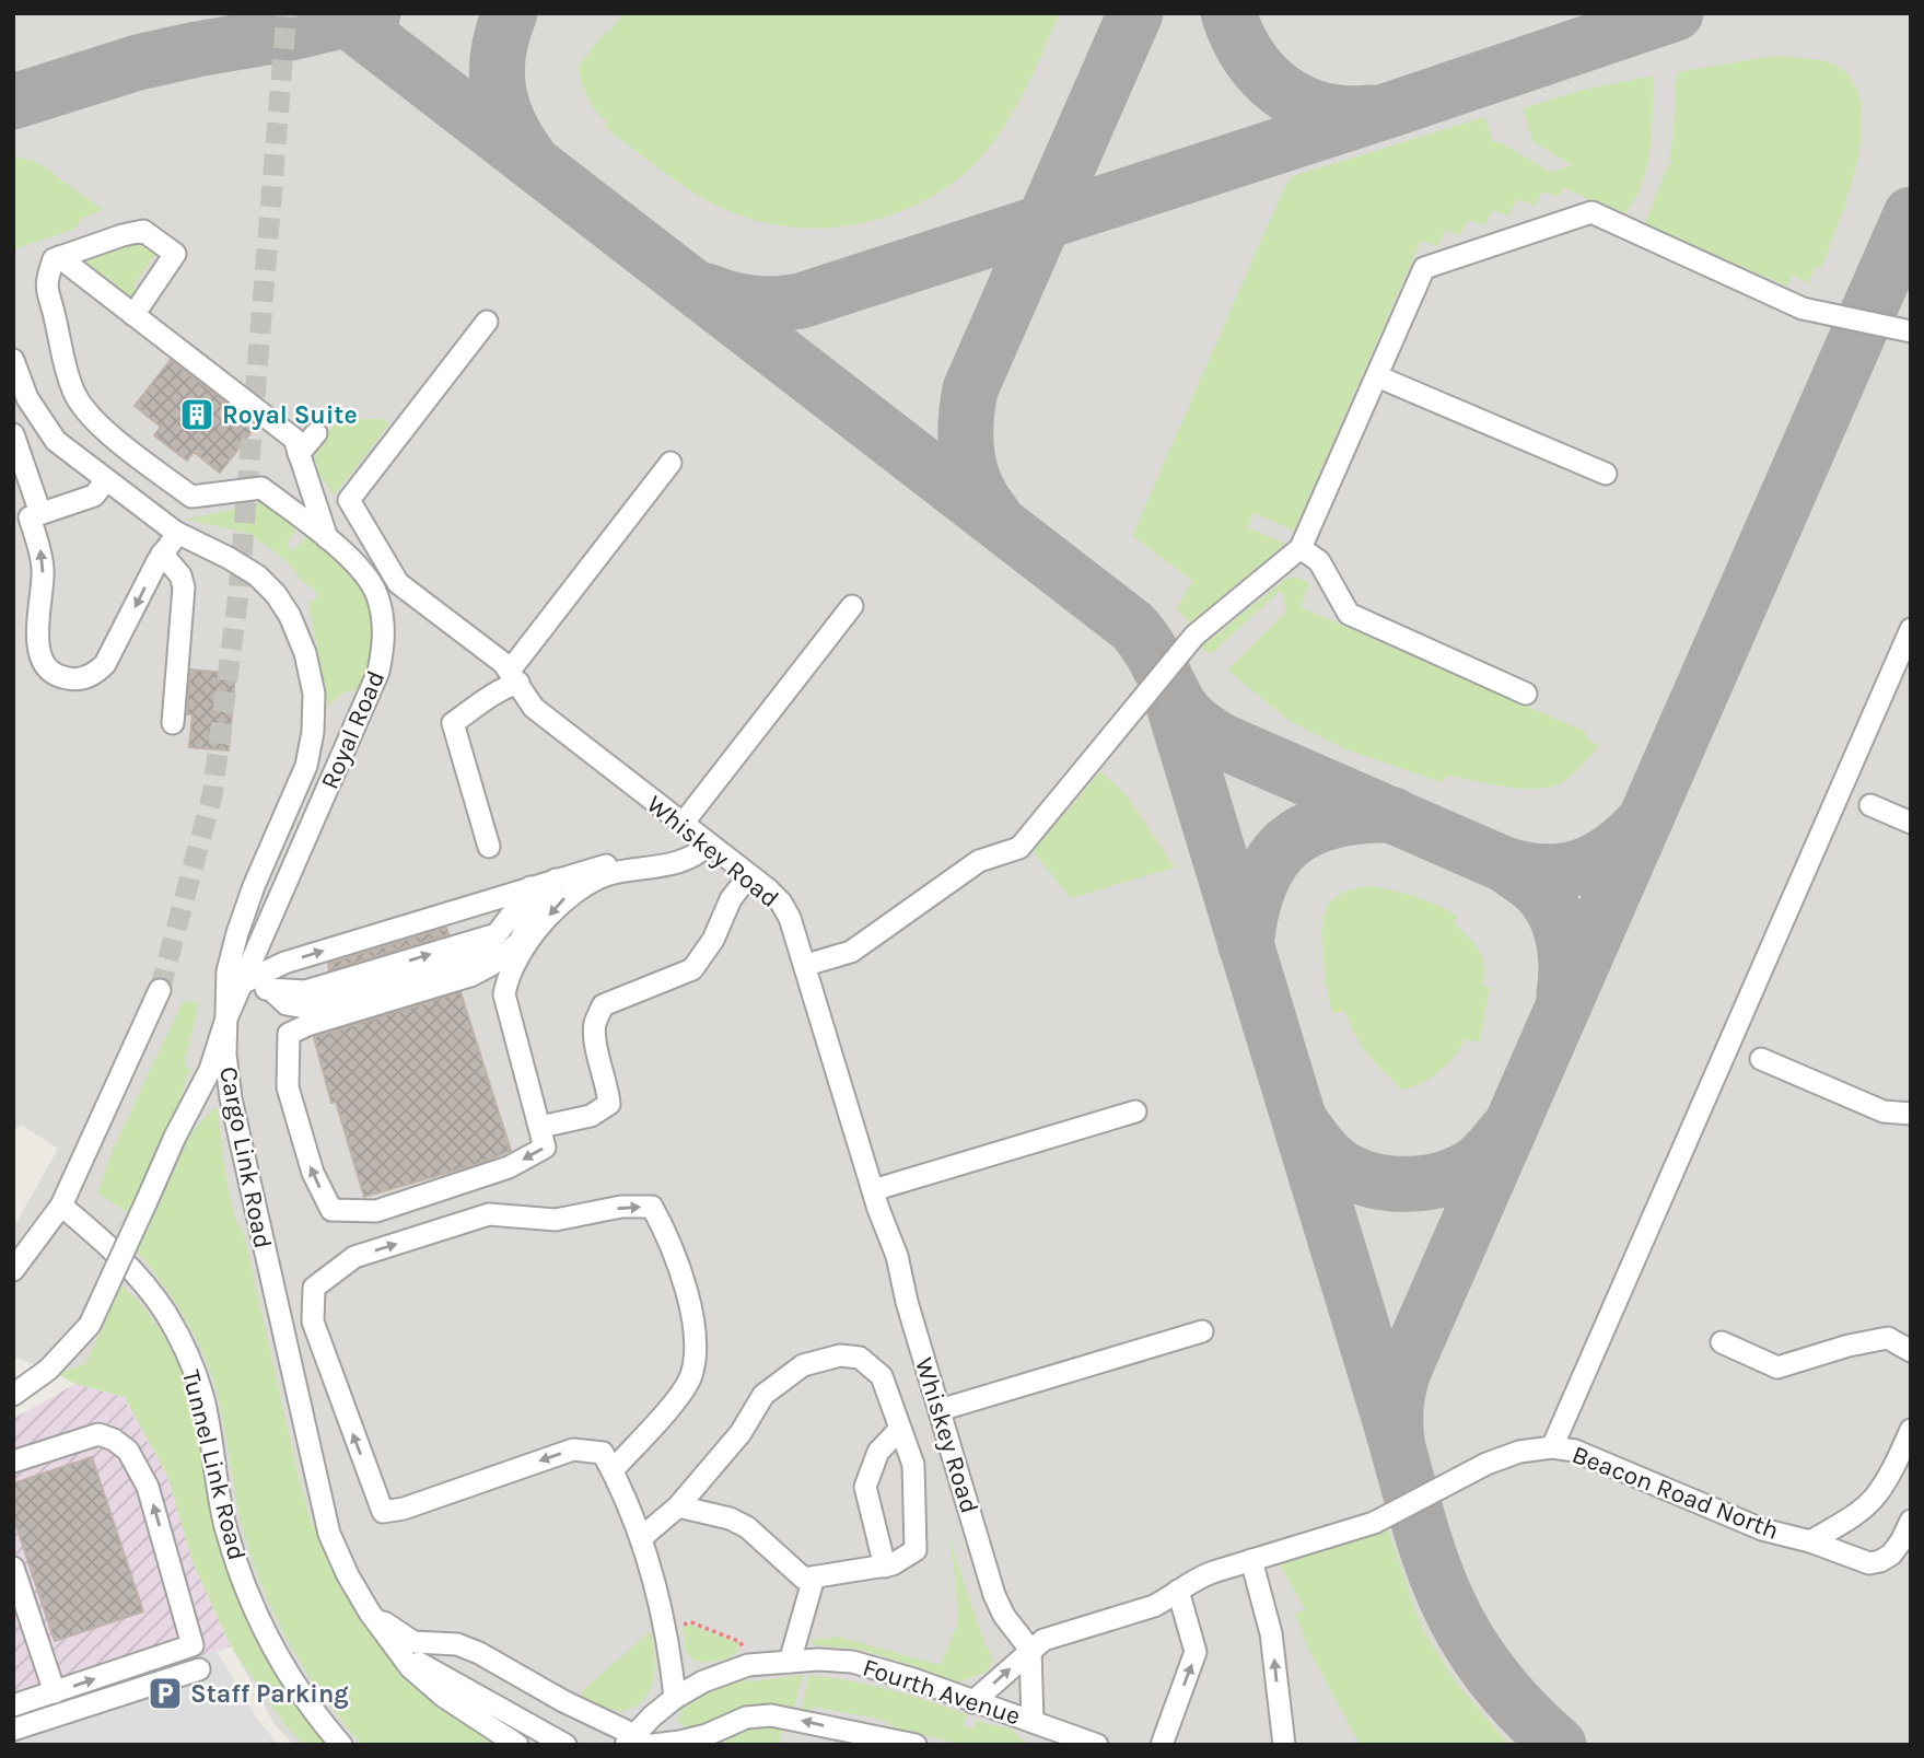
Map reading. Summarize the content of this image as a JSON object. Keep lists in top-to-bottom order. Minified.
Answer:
{"streets":{"lane":["Royal Road","Whiskey Road","Cargo Link Road","Tunnel Link Road","Beacon Road North","Fourth Avenue"]},"crossings":[["Royal Road","Cargo Link Road"],["Whiskey Road","Beacon Road North"],["Beacon Road North","Fourth Avenue"]],"places":{"building":["Royal Suite"],"parking":["Staff Parking"]}}
